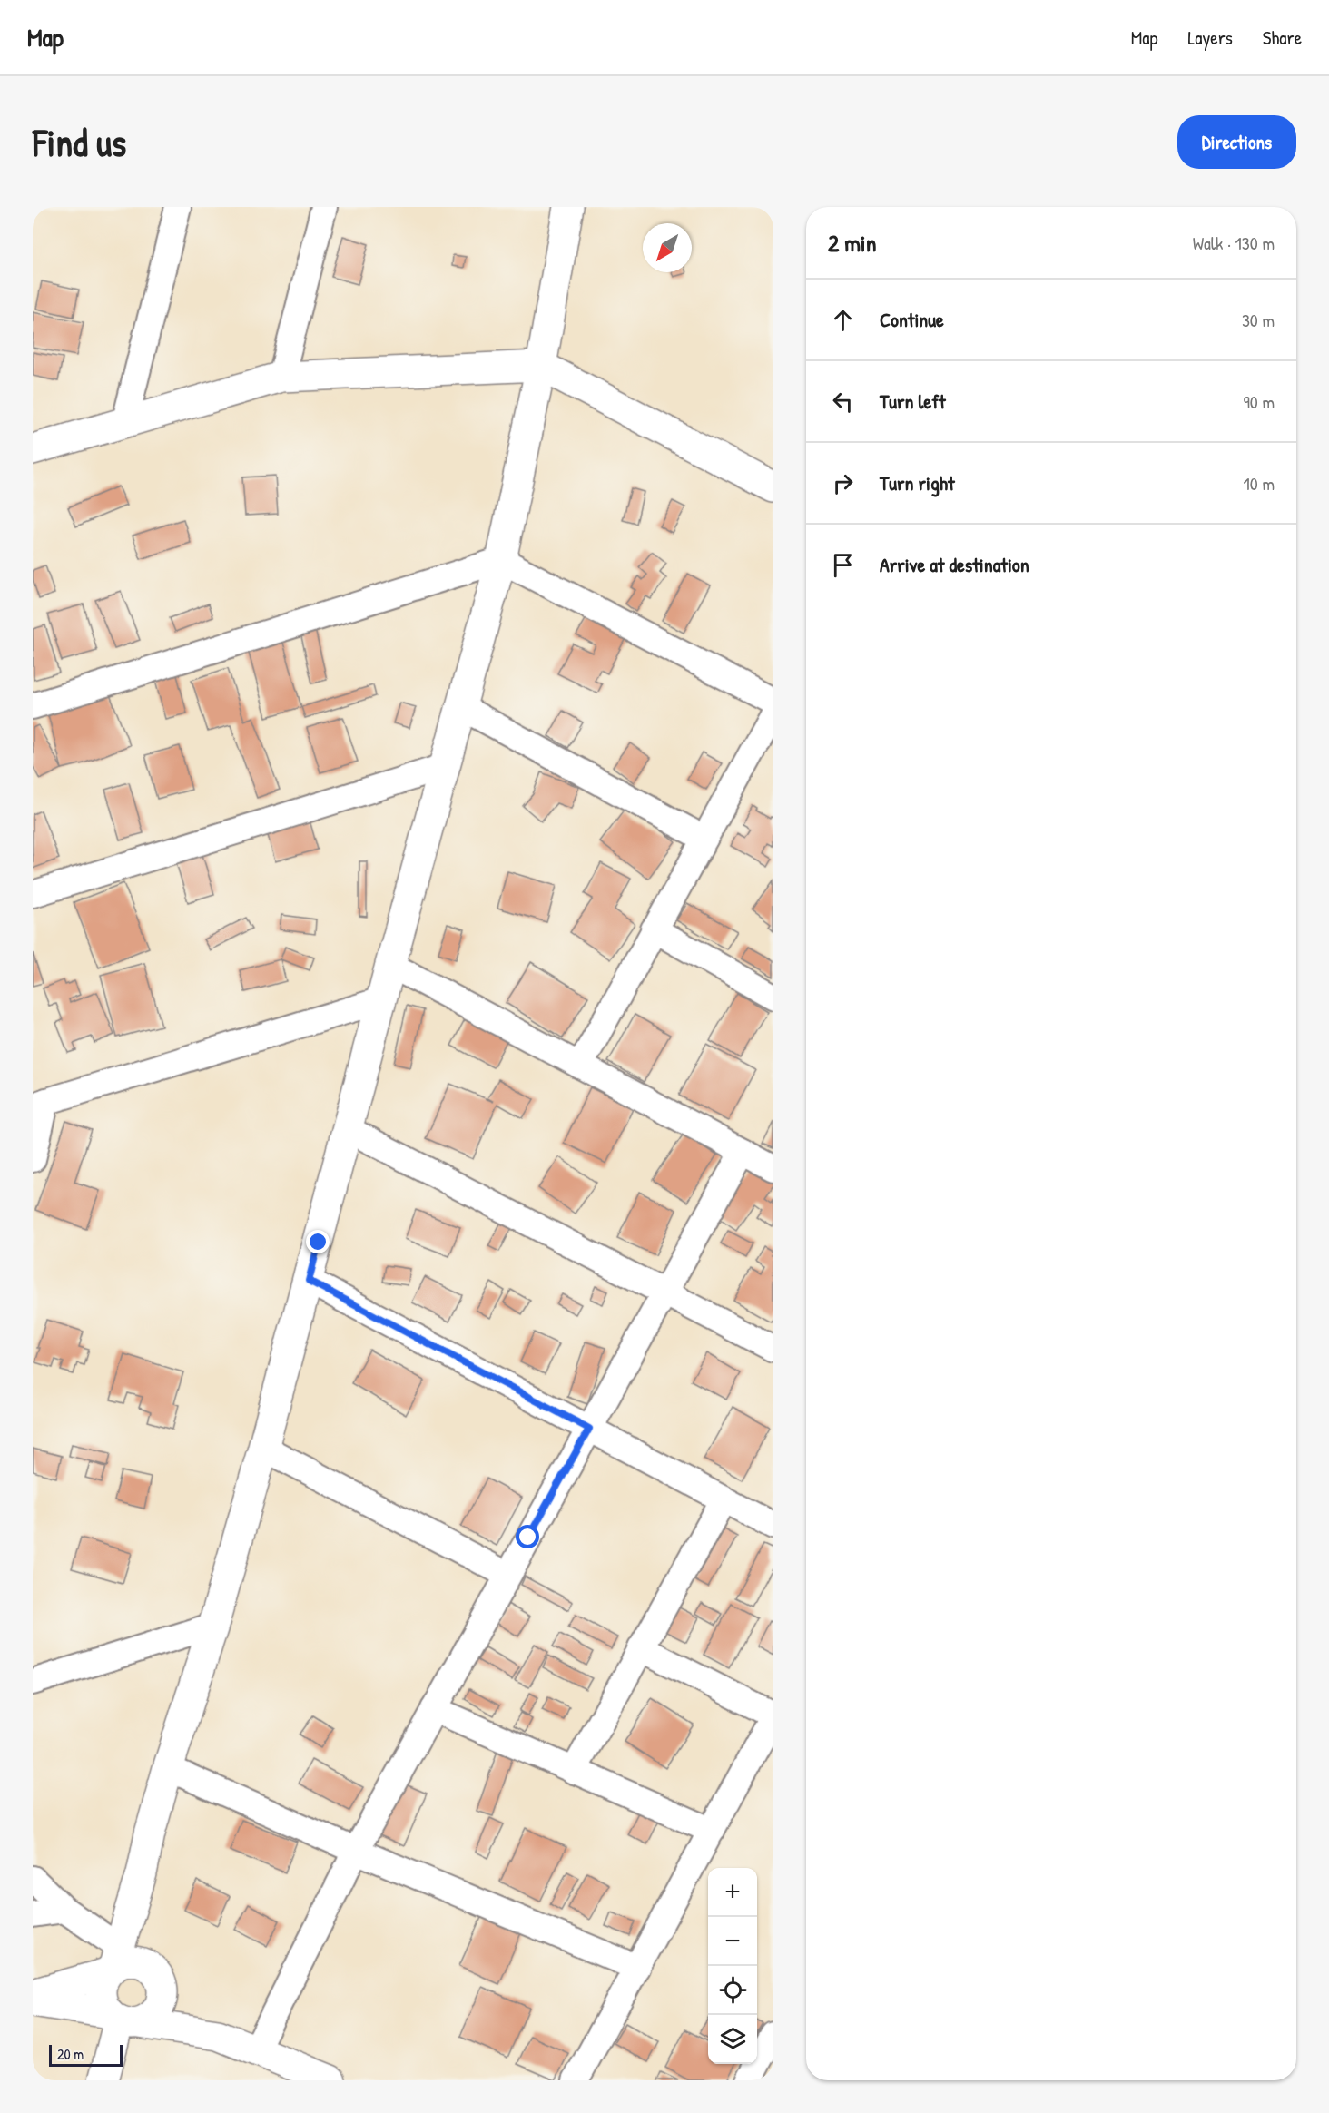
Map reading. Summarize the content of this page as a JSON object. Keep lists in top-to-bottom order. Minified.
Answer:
{"scale_bar":"20 m","north":"bottom left","page":{"header":"Map","nav":["Map","Layers","Share"],"buttons":"Directions","title":"Find us","heading":["2 min","Walk · 130 m"],"list":[["Continue","30 m"],["Turn left","90 m"],["Turn right","10 m"],"Arrive at destination"],"map_buttons":["+","−"],"scale":"20 m"}}
